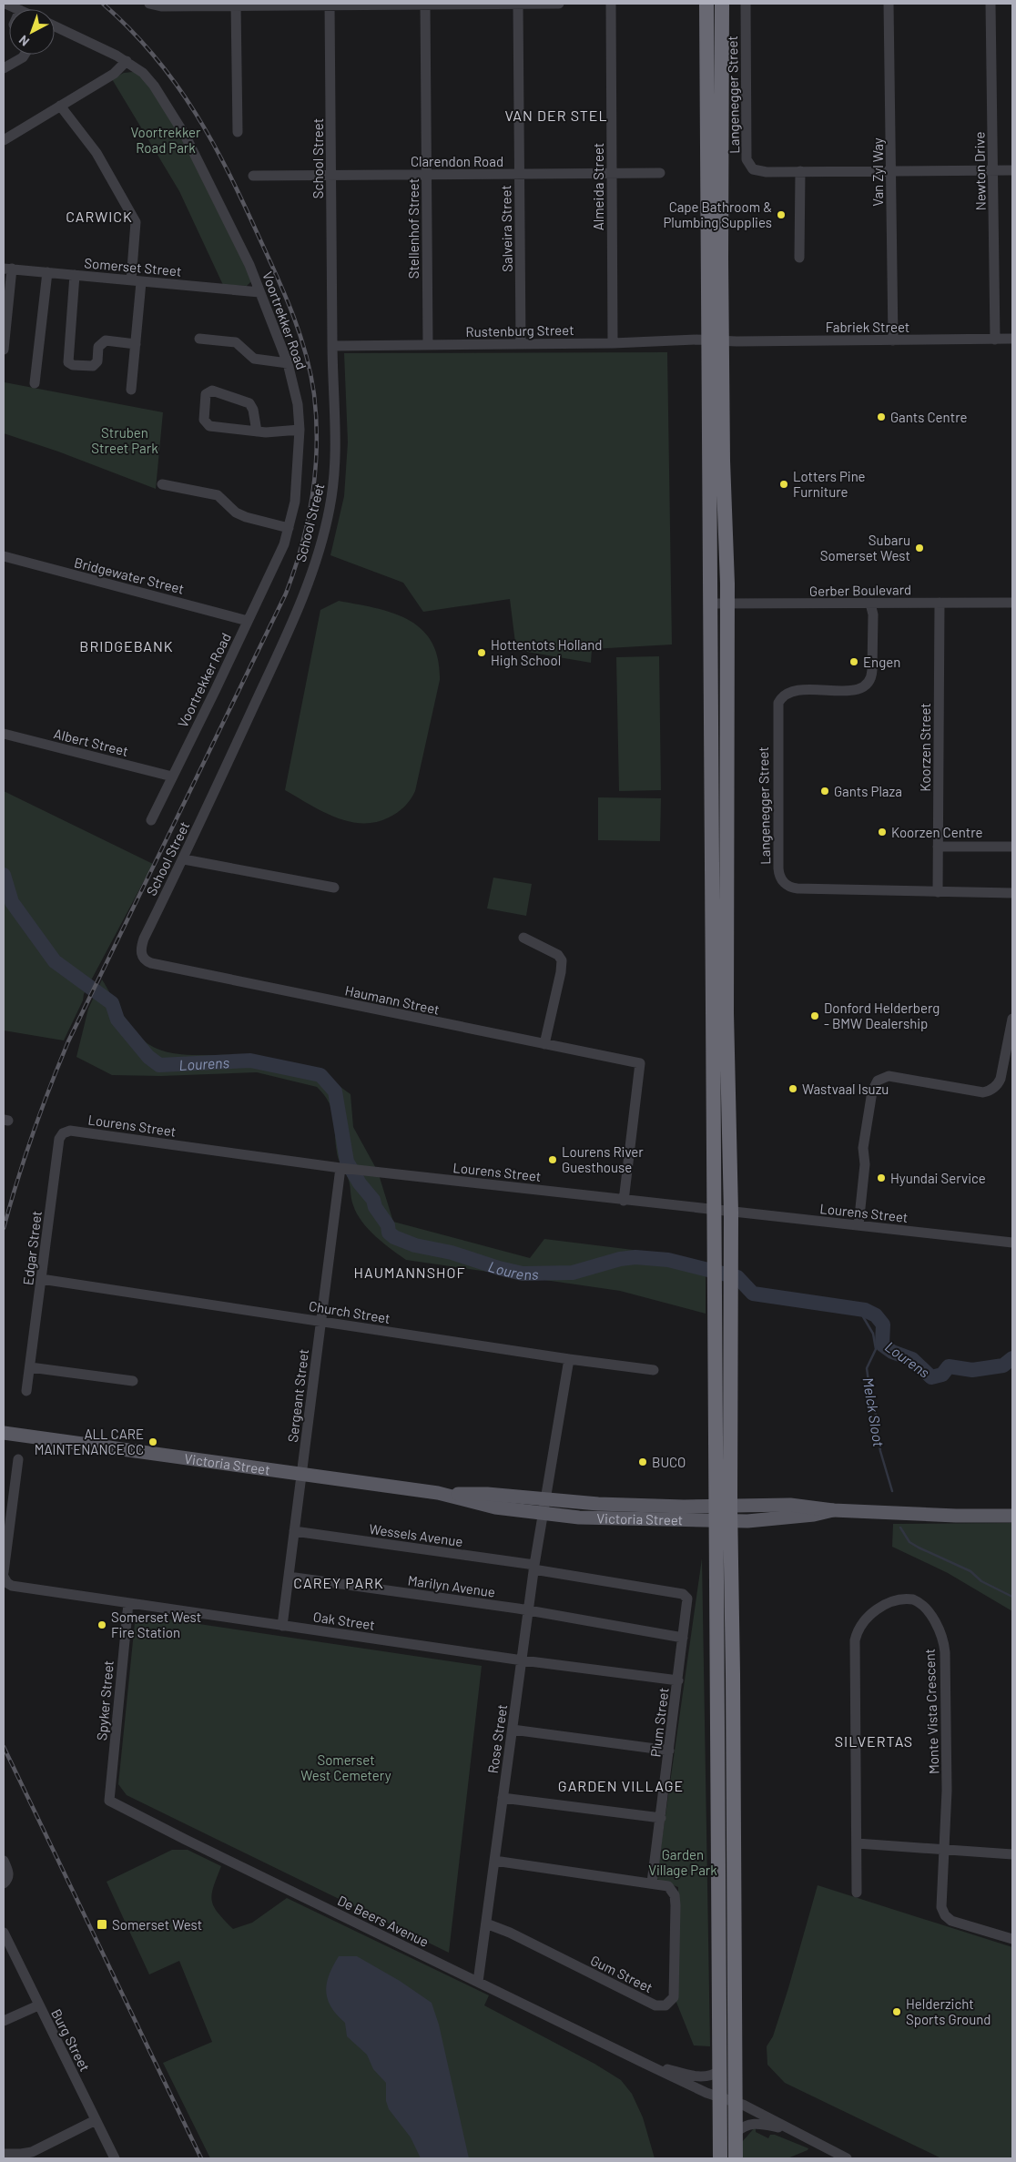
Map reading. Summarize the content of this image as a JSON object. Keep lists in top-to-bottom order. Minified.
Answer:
{"streets":{"main road":["Victoria Street"],"street":["Langenegger Street","School Street","Clarendon Road","Newton Drive","Van Zyl Way","Almeida Street","Stellenhof Street","Salveira Street","Somerset Street","Voortrekker Road","Fabriek Street","Rustenburg Street","Bridgewater Street","Gerber Boulevard","Albert Street","Koorzen Street","Haumann Street","Lourens Street","Edgar Street","Church Street","Sergeant Street","Wessels Avenue","Marilyn Avenue","Oak Street","Spyker Street","Monte Vista Crescent","Plum Street","Rose Street","De Beers Avenue","Gum Street","Burg Street"]},"crossings":[["Langenegger Street","Gerber Boulevard"],["Langenegger Street","Koorzen Street"],["School Street","Clarendon Road"],["School Street","Rustenburg Street"],["School Street","Haumann Street"],["Clarendon Road","Almeida Street"],["Clarendon Road","Stellenhof Street"],["Clarendon Road","Salveira Street"],["Newton Drive","Fabriek Street"],["Van Zyl Way","Fabriek Street"],["Almeida Street","Rustenburg Street"],["Stellenhof Street","Rustenburg Street"],["Salveira Street","Rustenburg Street"],["Somerset Street","Voortrekker Road"],["Voortrekker Road","Bridgewater Street"],["Voortrekker Road","Albert Street"],["Fabriek Street","Rustenburg Street"],["Gerber Boulevard","Koorzen Street"],["Haumann Street","Lourens Street"],["Lourens Street","Edgar Street"],["Lourens Street","Sergeant Street"],["Edgar Street","Church Street"],["Church Street","Sergeant Street"],["Church Street","Rose Street"],["Sergeant Street","Victoria Street"],["Sergeant Street","Wessels Avenue"],["Sergeant Street","Marilyn Avenue"],["Sergeant Street","Oak Street"],["Victoria Street","Rose Street"],["Wessels Avenue","Plum Street"],["Wessels Avenue","Rose Street"],["Marilyn Avenue","Plum Street"],["Marilyn Avenue","Rose Street"],["Oak Street","Spyker Street"],["Oak Street","Plum Street"],["Oak Street","Rose Street"],["Spyker Street","De Beers Avenue"],["Plum Street","Gum Street"],["Rose Street","De Beers Avenue"],["Rose Street","Gum Street"]],"districts":["VAN DER STEL","CARWICK","BRIDGEBANK","HAUMANNSHOF","CAREY PARK","SILVERTAS","GARDEN VILLAGE"],"water":["Lourens","Melck Sloot"],"parks":["Voortrekker Road Park","Struben Street Park","Somerset West Cemetery","Garden Village Park"],"places":{"other":["Cape Bathroom & Plumbing Supplies","Gants Centre","Lotters Pine Furniture","Subaru Somerset West","Hottentots Holland High School","Engen","Gants Plaza","Koorzen Centre","Donford Helderberg - BMW Dealership","Wastvaal Isuzu","Lourens River Guesthouse","Hyundai Service","ALL CARE MAINTENANCE CC","BUCO","Somerset West Fire Station","Helderzicht Sports Ground"],"transit":["Somerset West"]},"north":"bottom left"}
